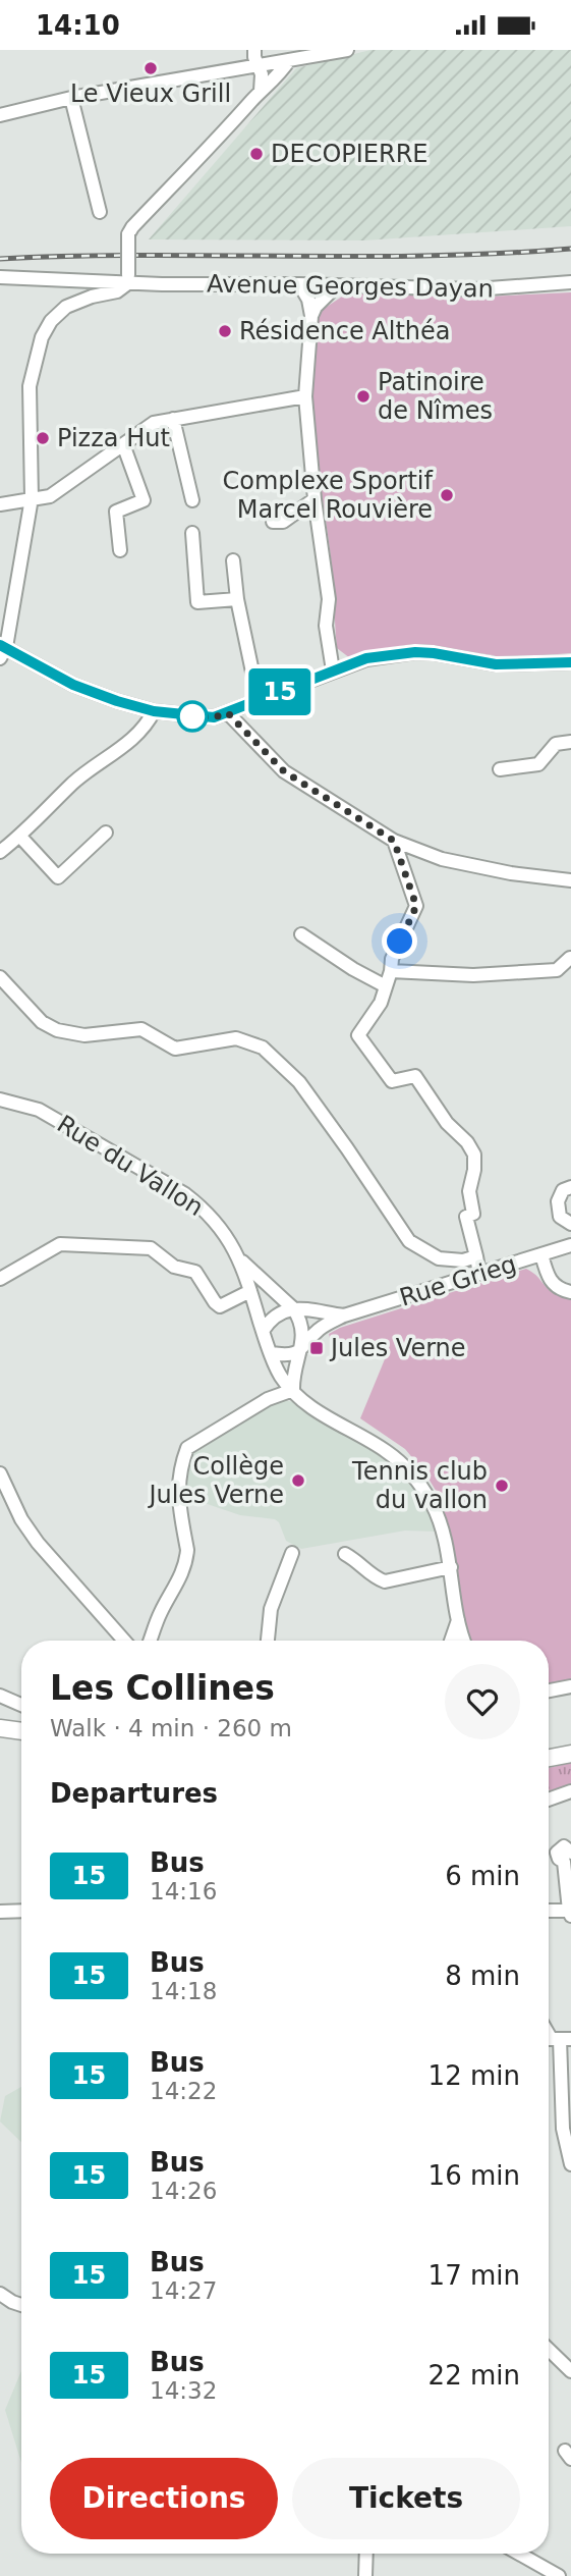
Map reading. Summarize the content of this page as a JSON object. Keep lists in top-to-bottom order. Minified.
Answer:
{"streets":{"street":["Avenue Georges Dayan","Rue du Vallon","Rue Grieg"]},"crossings":[["Rue du Vallon","Rue Grieg"]],"places":{"other":["Le Vieux Grill","DECOPIERRE","Résidence Althéa","Patinoire de Nîmes","Pizza Hut","Complexe Sportif Marcel Rouvière","Collège Jules Verne","Tennis club du vallon"],"transit":["Jules Verne"]},"lines":["bus line 15"],"page":{"status":"14:10","on_map":"15","heading":[["Les Collines","Walk · 4 min · 260 m"],"Departures"],"list":[{"mark":"15","name":"Bus","note":"14:16","value":"6 min"},{"mark":"15","name":"Bus","note":"14:18","value":"8 min"},{"mark":"15","name":"Bus","note":"14:22","value":"12 min"},{"mark":"15","name":"Bus","note":"14:26","value":"16 min"},{"mark":"15","name":"Bus","note":"14:27","value":"17 min"},{"mark":"15","name":"Bus","note":"14:32","value":"22 min"}],"buttons":["Directions","Tickets"]}}
